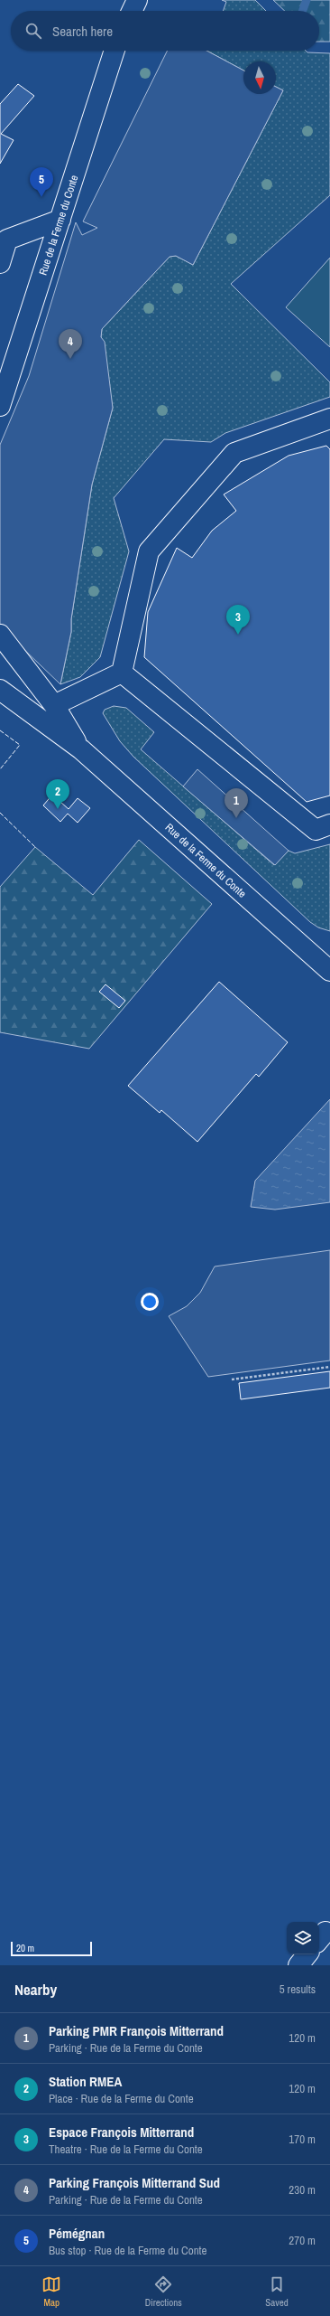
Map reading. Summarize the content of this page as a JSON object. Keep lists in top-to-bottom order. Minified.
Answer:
{"streets":{"street":["Rue de la Ferme du Conte"]},"scale_bar":"20 m","north":"bottom","page":{"search":"Search here","pins":["5","4","3","2","1"],"scale":"20 m","heading":["Nearby","5 results"],"list":[{"mark":"1","name":"Parking PMR François Mitterrand","note":"Parking · Rue de la Ferme du Conte","value":"120 m"},{"mark":"2","name":"Station RMEA","note":"Place · Rue de la Ferme du Conte","value":"120 m"},{"mark":"3","name":"Espace François Mitterrand","note":"Theatre · Rue de la Ferme du Conte","value":"170 m"},{"mark":"4","name":"Parking François Mitterrand Sud","note":"Parking · Rue de la Ferme du Conte","value":"230 m"},{"mark":"5","name":"Pémégnan","note":"Bus stop · Rue de la Ferme du Conte","value":"270 m"}],"nav":["Map","Directions","Saved"]}}
